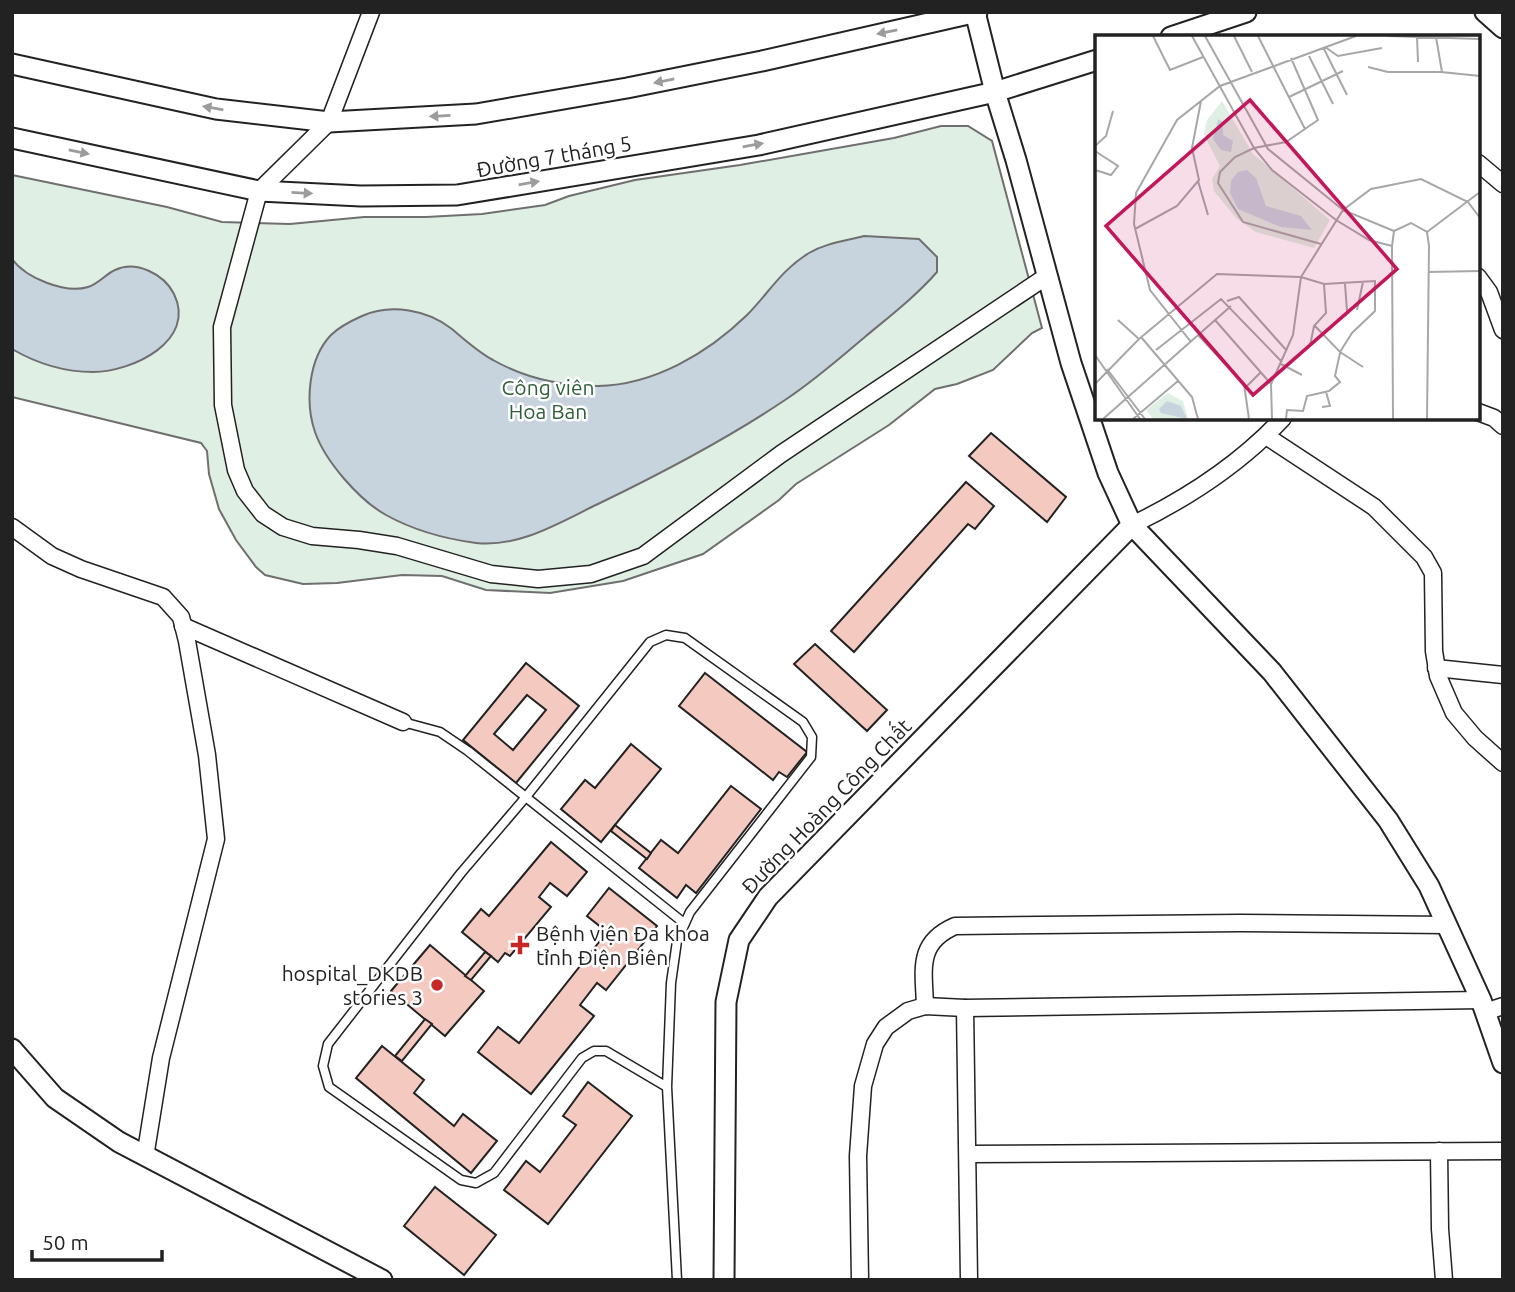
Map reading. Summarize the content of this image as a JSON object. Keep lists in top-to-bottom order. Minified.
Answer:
{"streets":{"street":["Đường 7 tháng 5","Đường Hoàng Công Chất"]},"parks":["Công viên Hoa Ban"],"places":{"health":["Bệnh viện Đa khoa tỉnh Điện Biên"],"other":["hospital_DKDB stories 3"]},"scale_bar":"50 m"}
